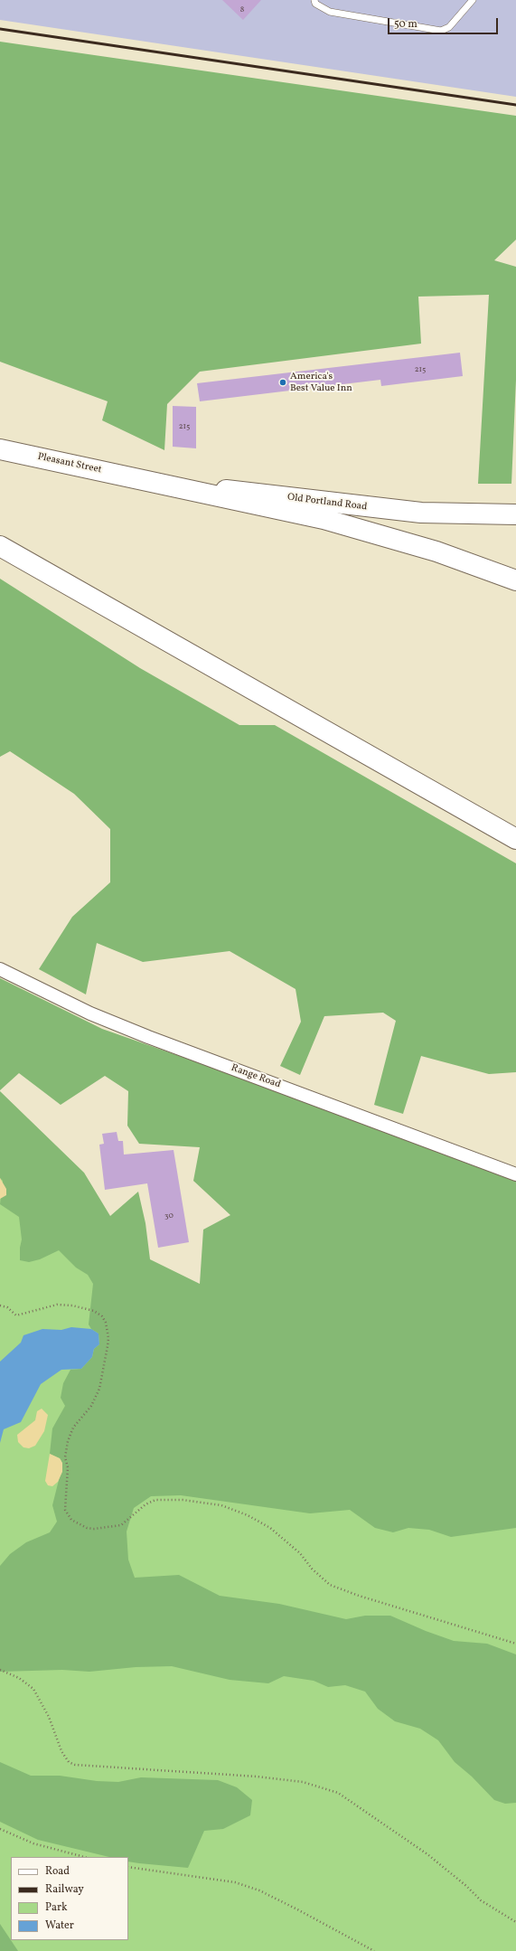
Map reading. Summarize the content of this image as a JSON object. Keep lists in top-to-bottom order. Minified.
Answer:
{"streets":{"main road":["Pleasant Street","Old Portland Road"],"street":["Range Road"]},"crossings":[["Pleasant Street","Old Portland Road"]],"places":["America's Best Value Inn"],"house_numbers":["8","215","215","30"],"legend":["Road","Railway","Park","Water"],"scale_bar":"50 m"}
